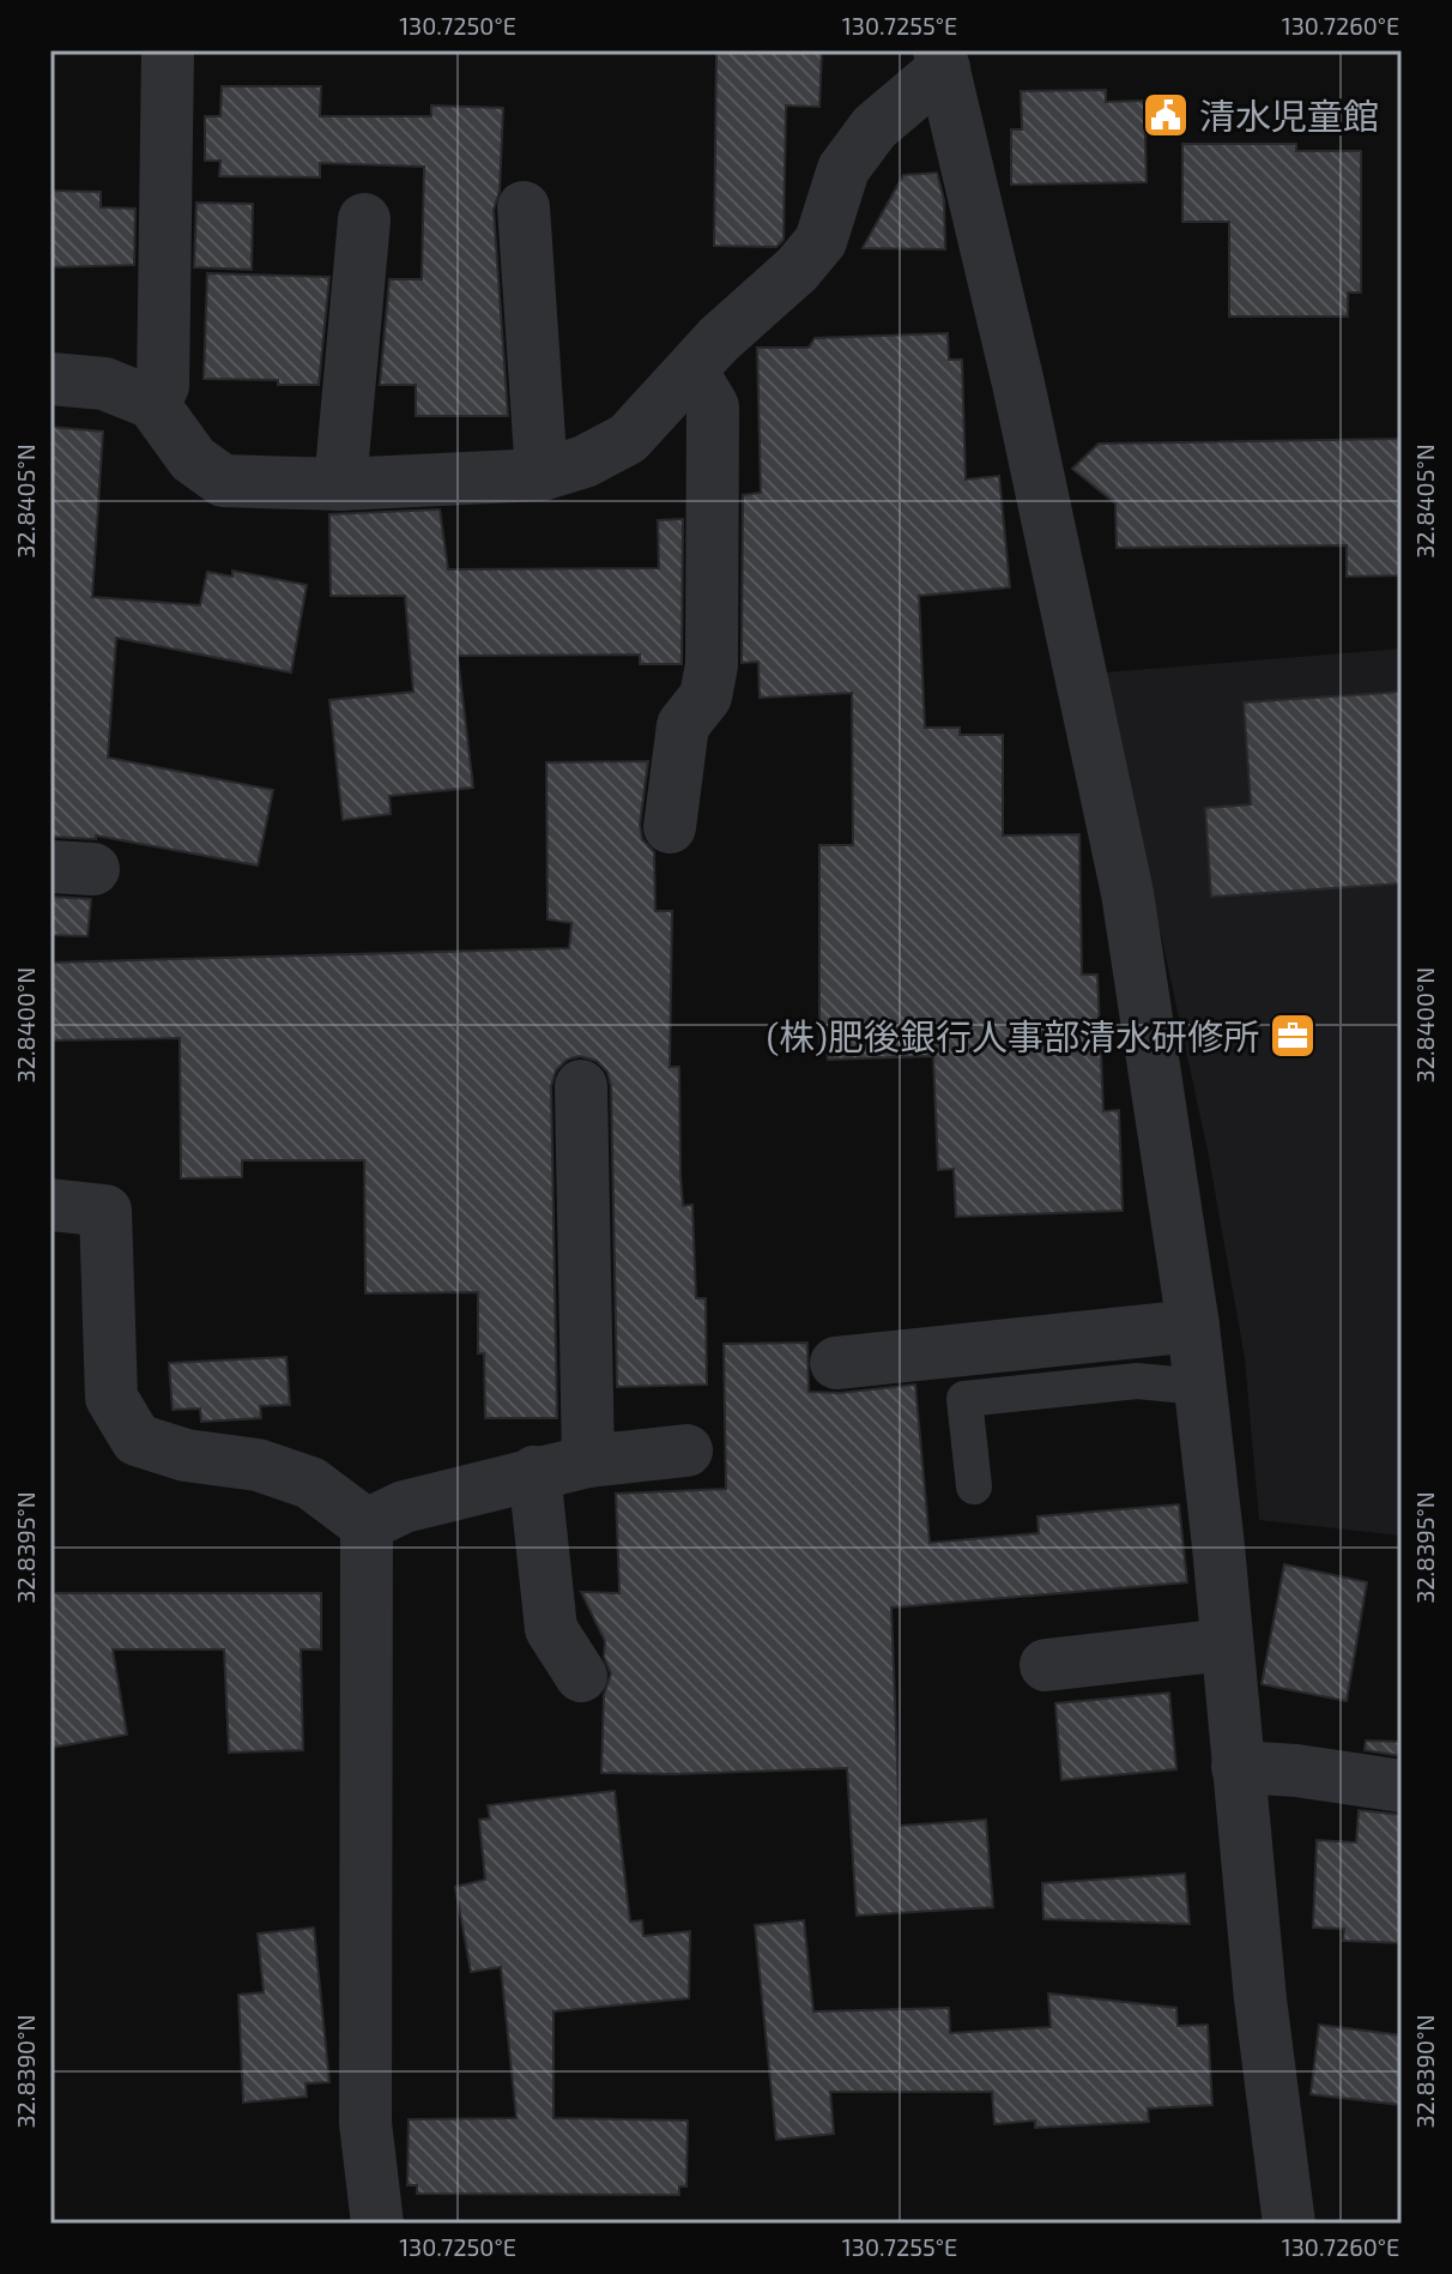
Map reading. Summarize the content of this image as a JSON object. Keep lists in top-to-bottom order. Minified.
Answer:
{"places":{"public building":["清水児童館"],"office":["(株)肥後銀行人事部清水研修所"]},"coordinates":["130.7250°E","130.7255°E","130.7260°E","32.8405°N","32.8400°N","32.8395°N","32.8390°N"]}
